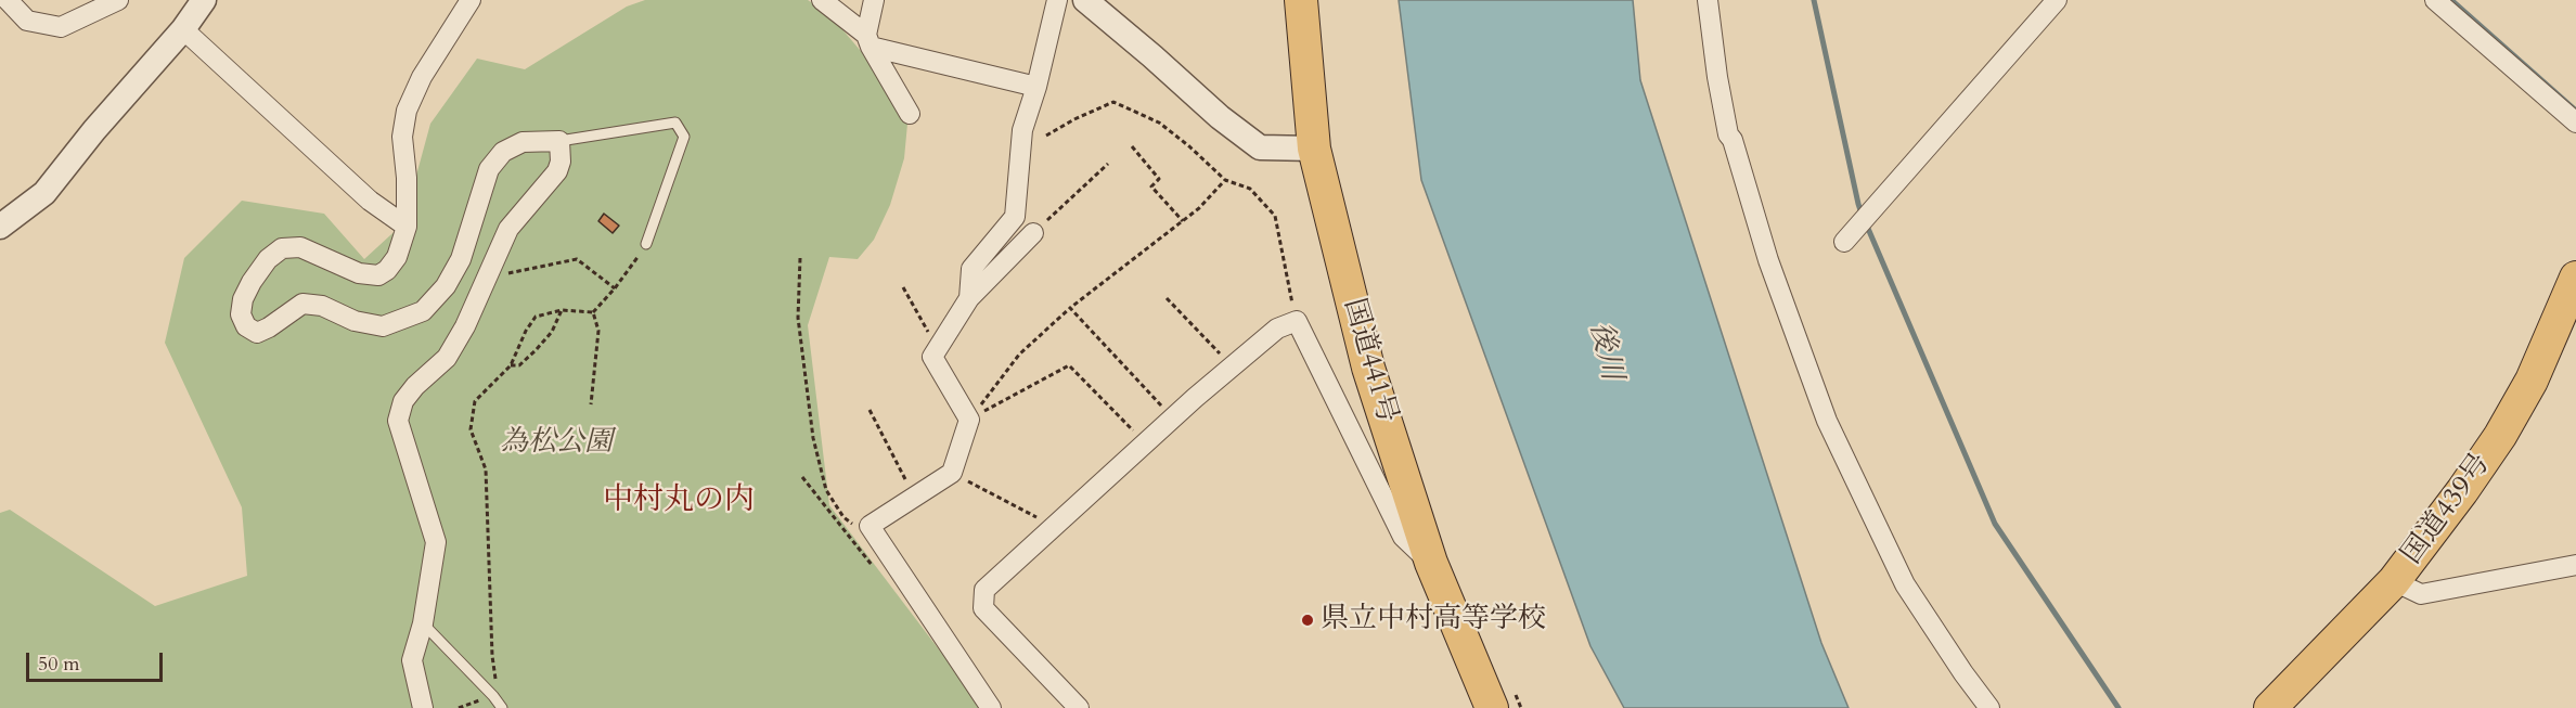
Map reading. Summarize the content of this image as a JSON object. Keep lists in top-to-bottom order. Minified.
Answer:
{"streets":{"highway":["国道441号","国道439号"]},"districts":["中村丸の内"],"water":["後川"],"parks":["為松公園"],"places":["県立中村高等学校"],"scale_bar":"50 m"}
